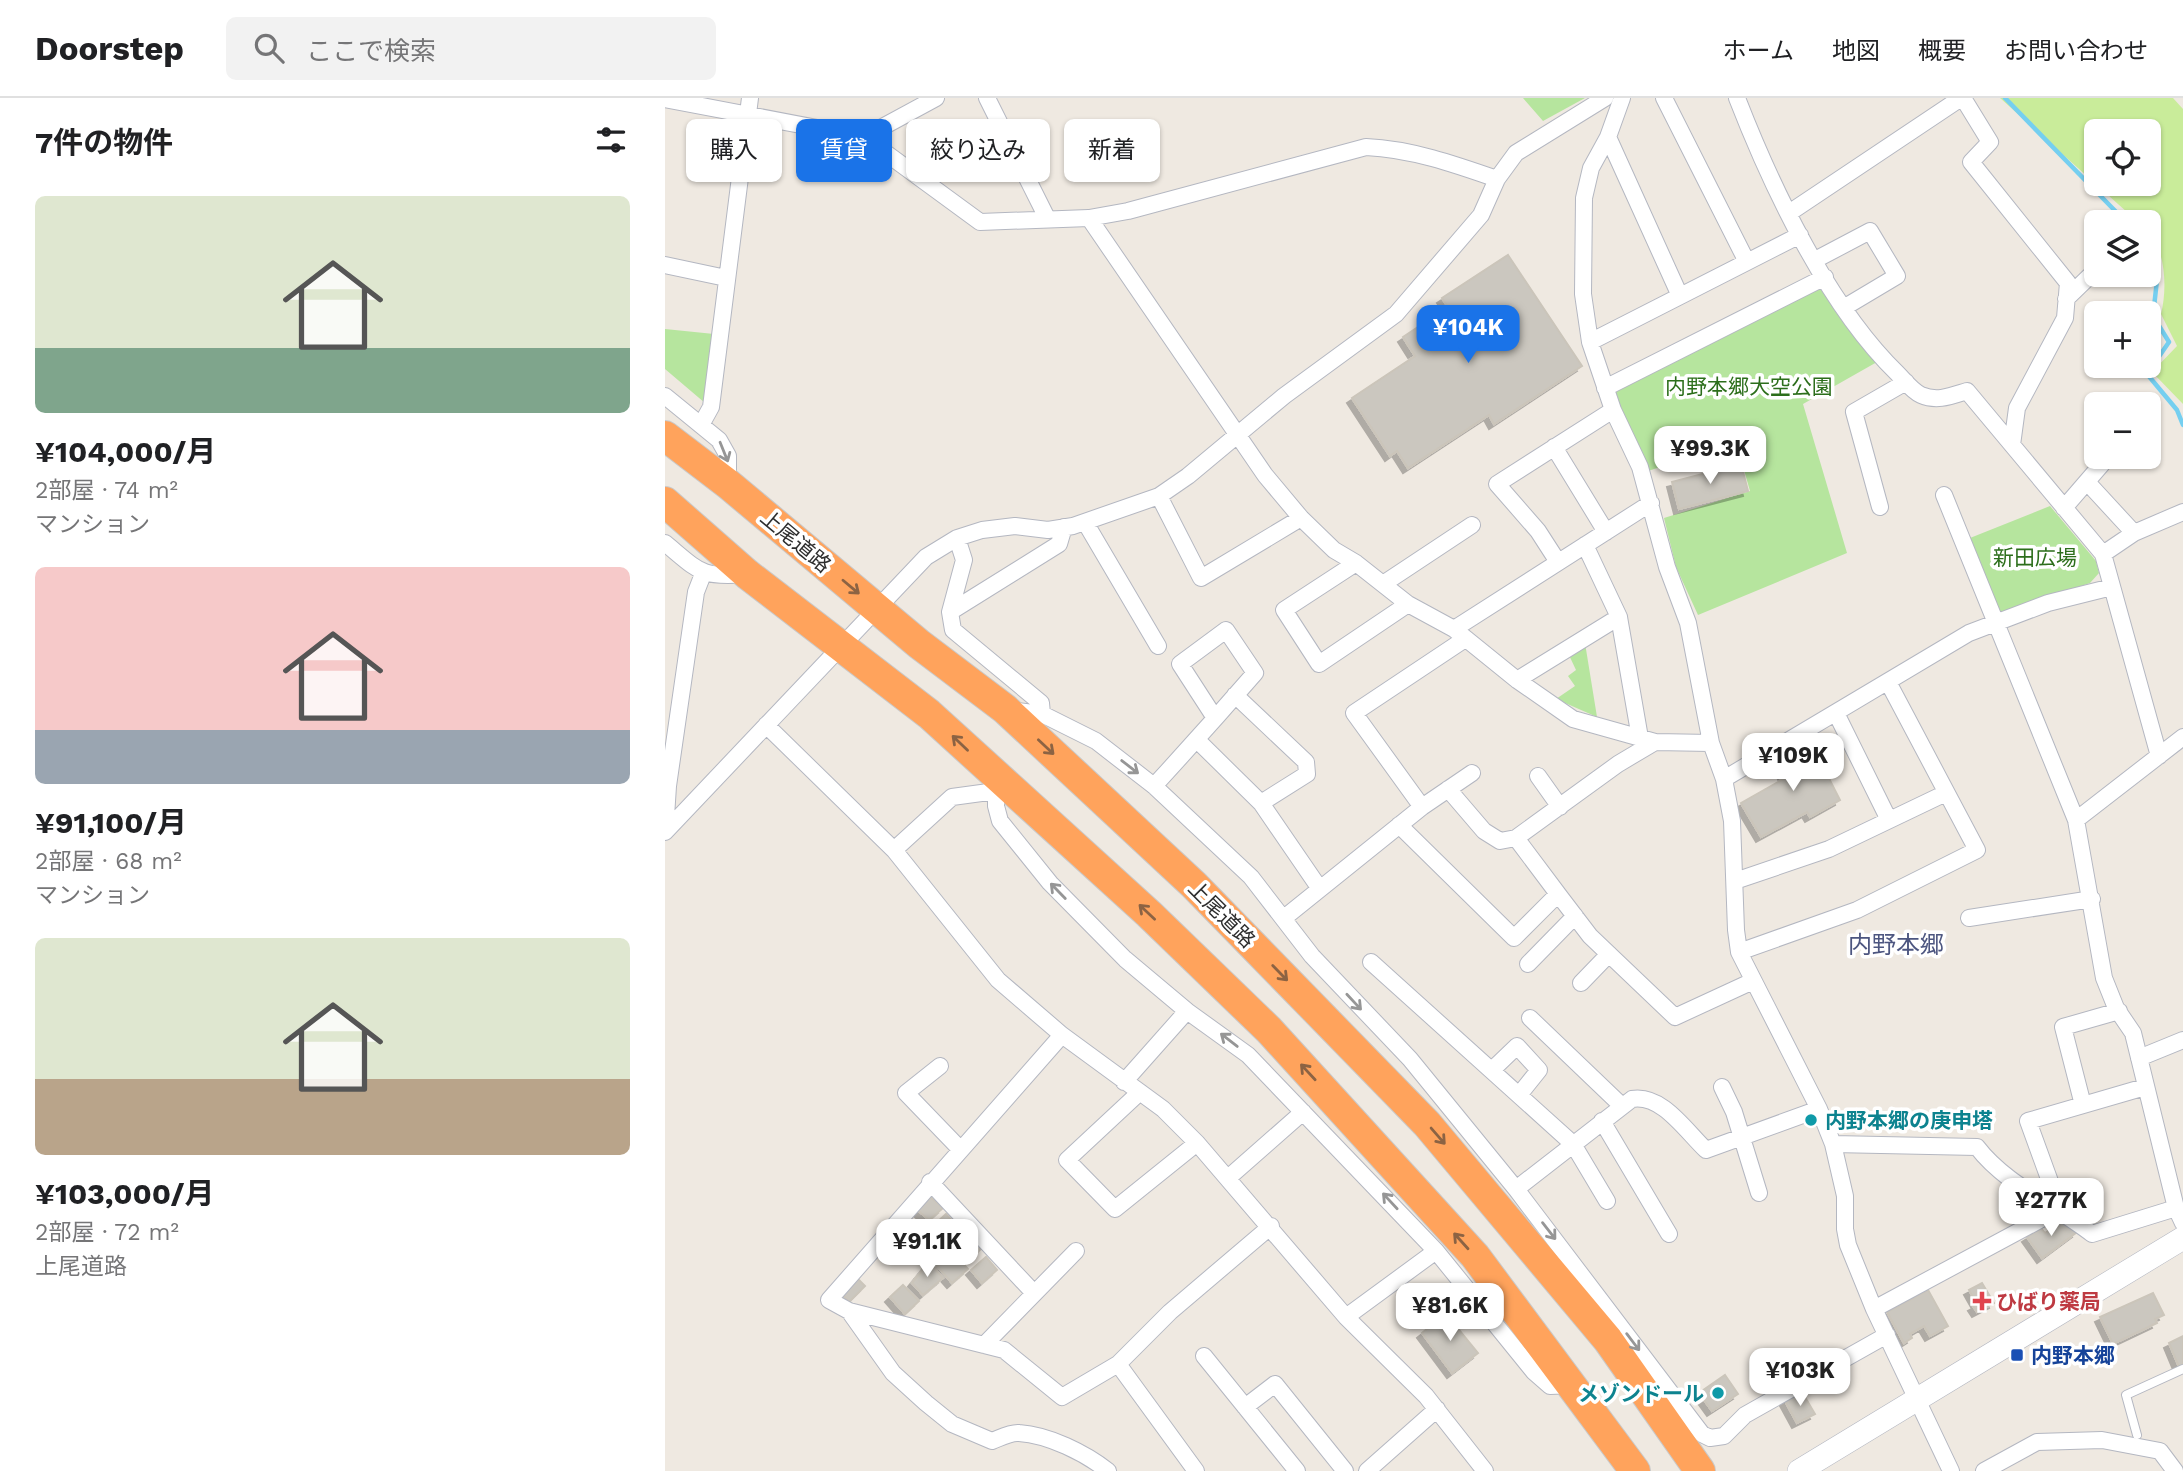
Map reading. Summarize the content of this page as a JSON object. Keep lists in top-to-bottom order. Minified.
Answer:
{"streets":{"highway":["上尾道路"]},"districts":["内野本郷"],"parks":["内野本郷大空公園","新田広場"],"places":{"other":["内野本郷の庚申塔","メゾンドール"],"health":["ひばり薬局"],"transit":["内野本郷"]},"page":{"header":"Doorstep","search":"ここで検索","nav":["ホーム","地図","概要","お問い合わせ"],"heading":"7件の物件","map_buttons":["+","−"],"chip":["購入","賃貸","絞り込み","新着"],"list":[{"name":"¥104,000/月","note":"2部屋 · 74 m² · マンション"},{"name":"¥91,100/月","note":"2部屋 · 68 m² · マンション"},{"name":"¥103,000/月","note":"2部屋 · 72 m² · 上尾道路"}],"price":["¥104K","¥99.3K","¥109K","¥277K","¥91.1K","¥81.6K","¥103K"]}}
